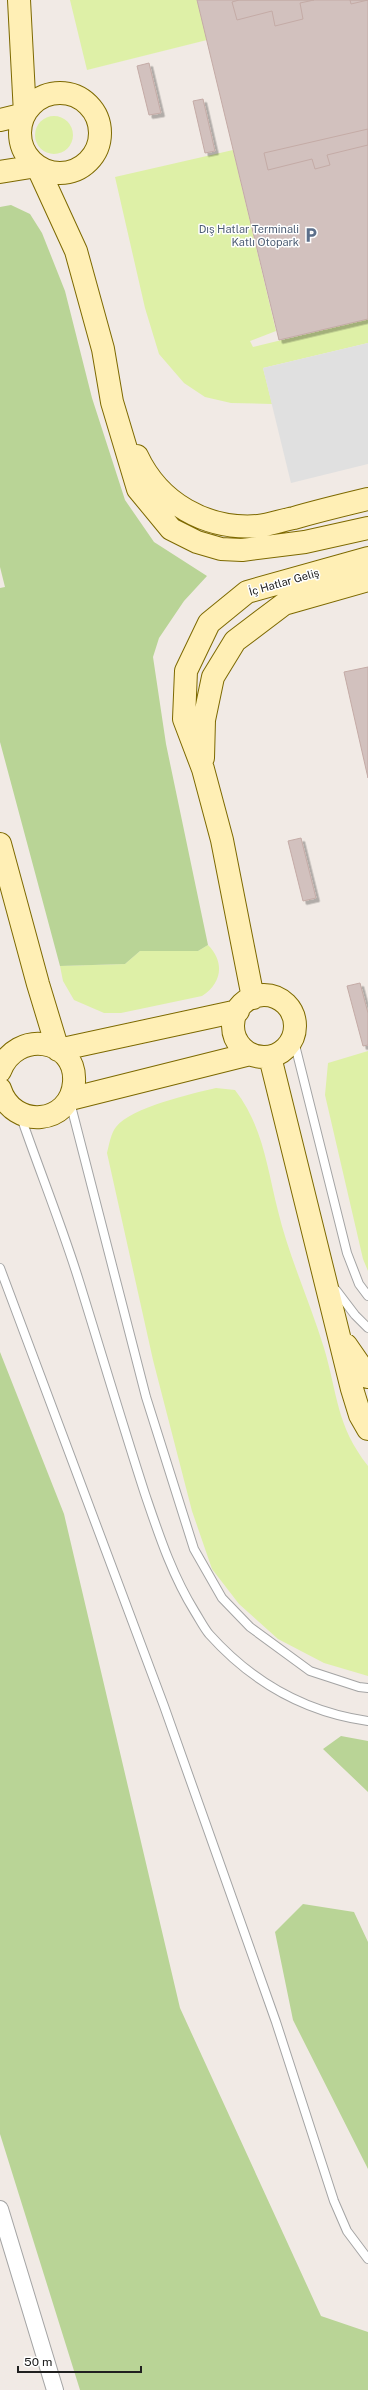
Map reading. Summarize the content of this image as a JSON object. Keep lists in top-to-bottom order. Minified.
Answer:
{"streets":{"street":["İç Hatlar Geliş"]},"places":{"parking":["Dış Hatlar Terminali Katlı Otopark"]},"scale_bar":"50 m"}
